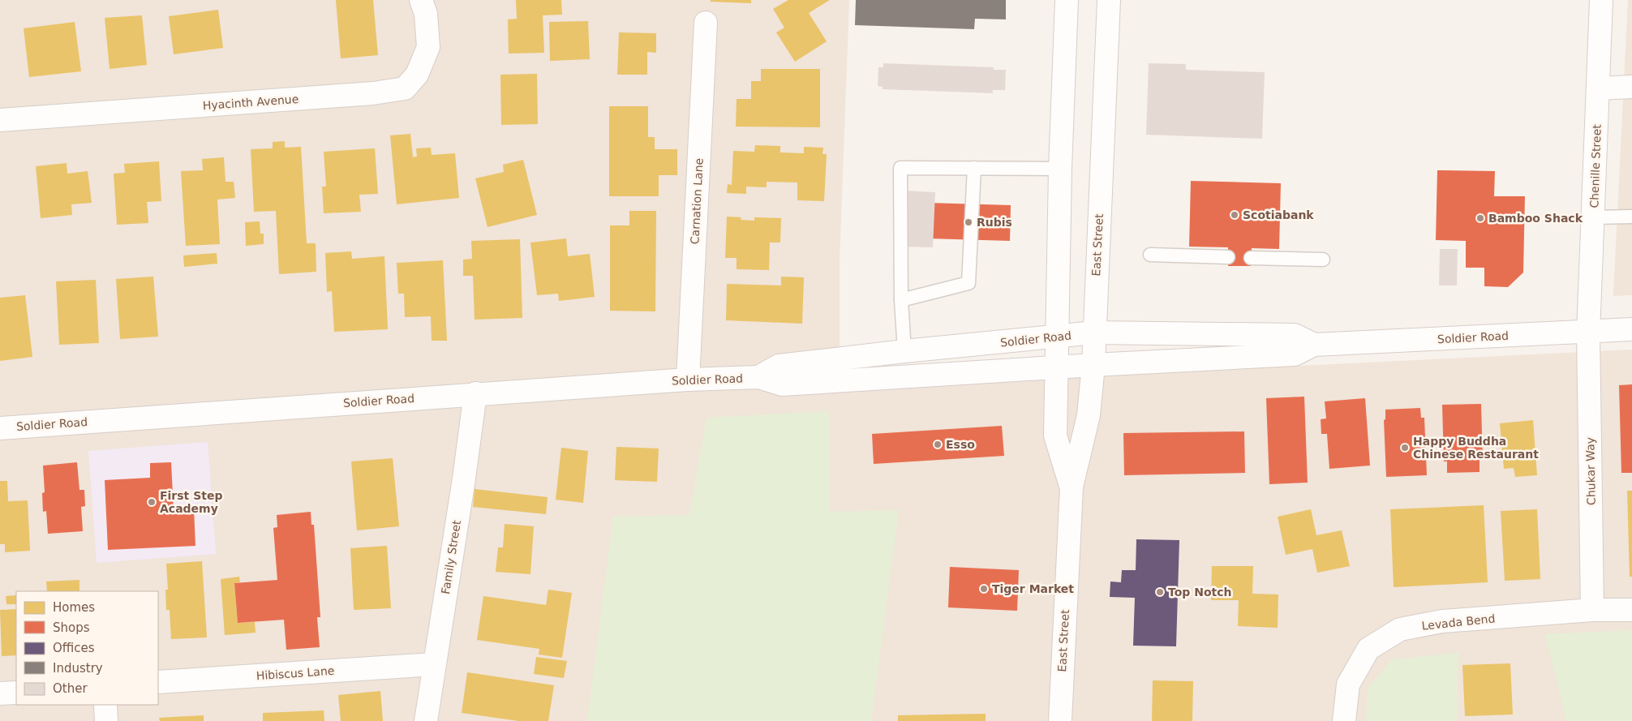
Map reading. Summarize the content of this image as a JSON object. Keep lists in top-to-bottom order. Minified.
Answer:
{"streets":{"main road":["Hyacinth Avenue","Chenille Street","Carnation Lane","East Street","Soldier Road","Chukar Way","Family Street","Levada Bend","Hibiscus Lane"]},"crossings":[["Chenille Street","Soldier Road"],["Chenille Street","Chukar Way"],["Carnation Lane","Soldier Road"],["East Street","Soldier Road"],["Soldier Road","Chukar Way"],["Soldier Road","Family Street"],["Chukar Way","Levada Bend"],["Family Street","Hibiscus Lane"]],"places":["Scotiabank","Bamboo Shack","Rubis","Esso","Happy Buddha Chinese Restaurant","First Step Academy","Tiger Market","Top Notch"],"legend":["Homes","Shops","Offices","Industry","Other"]}
